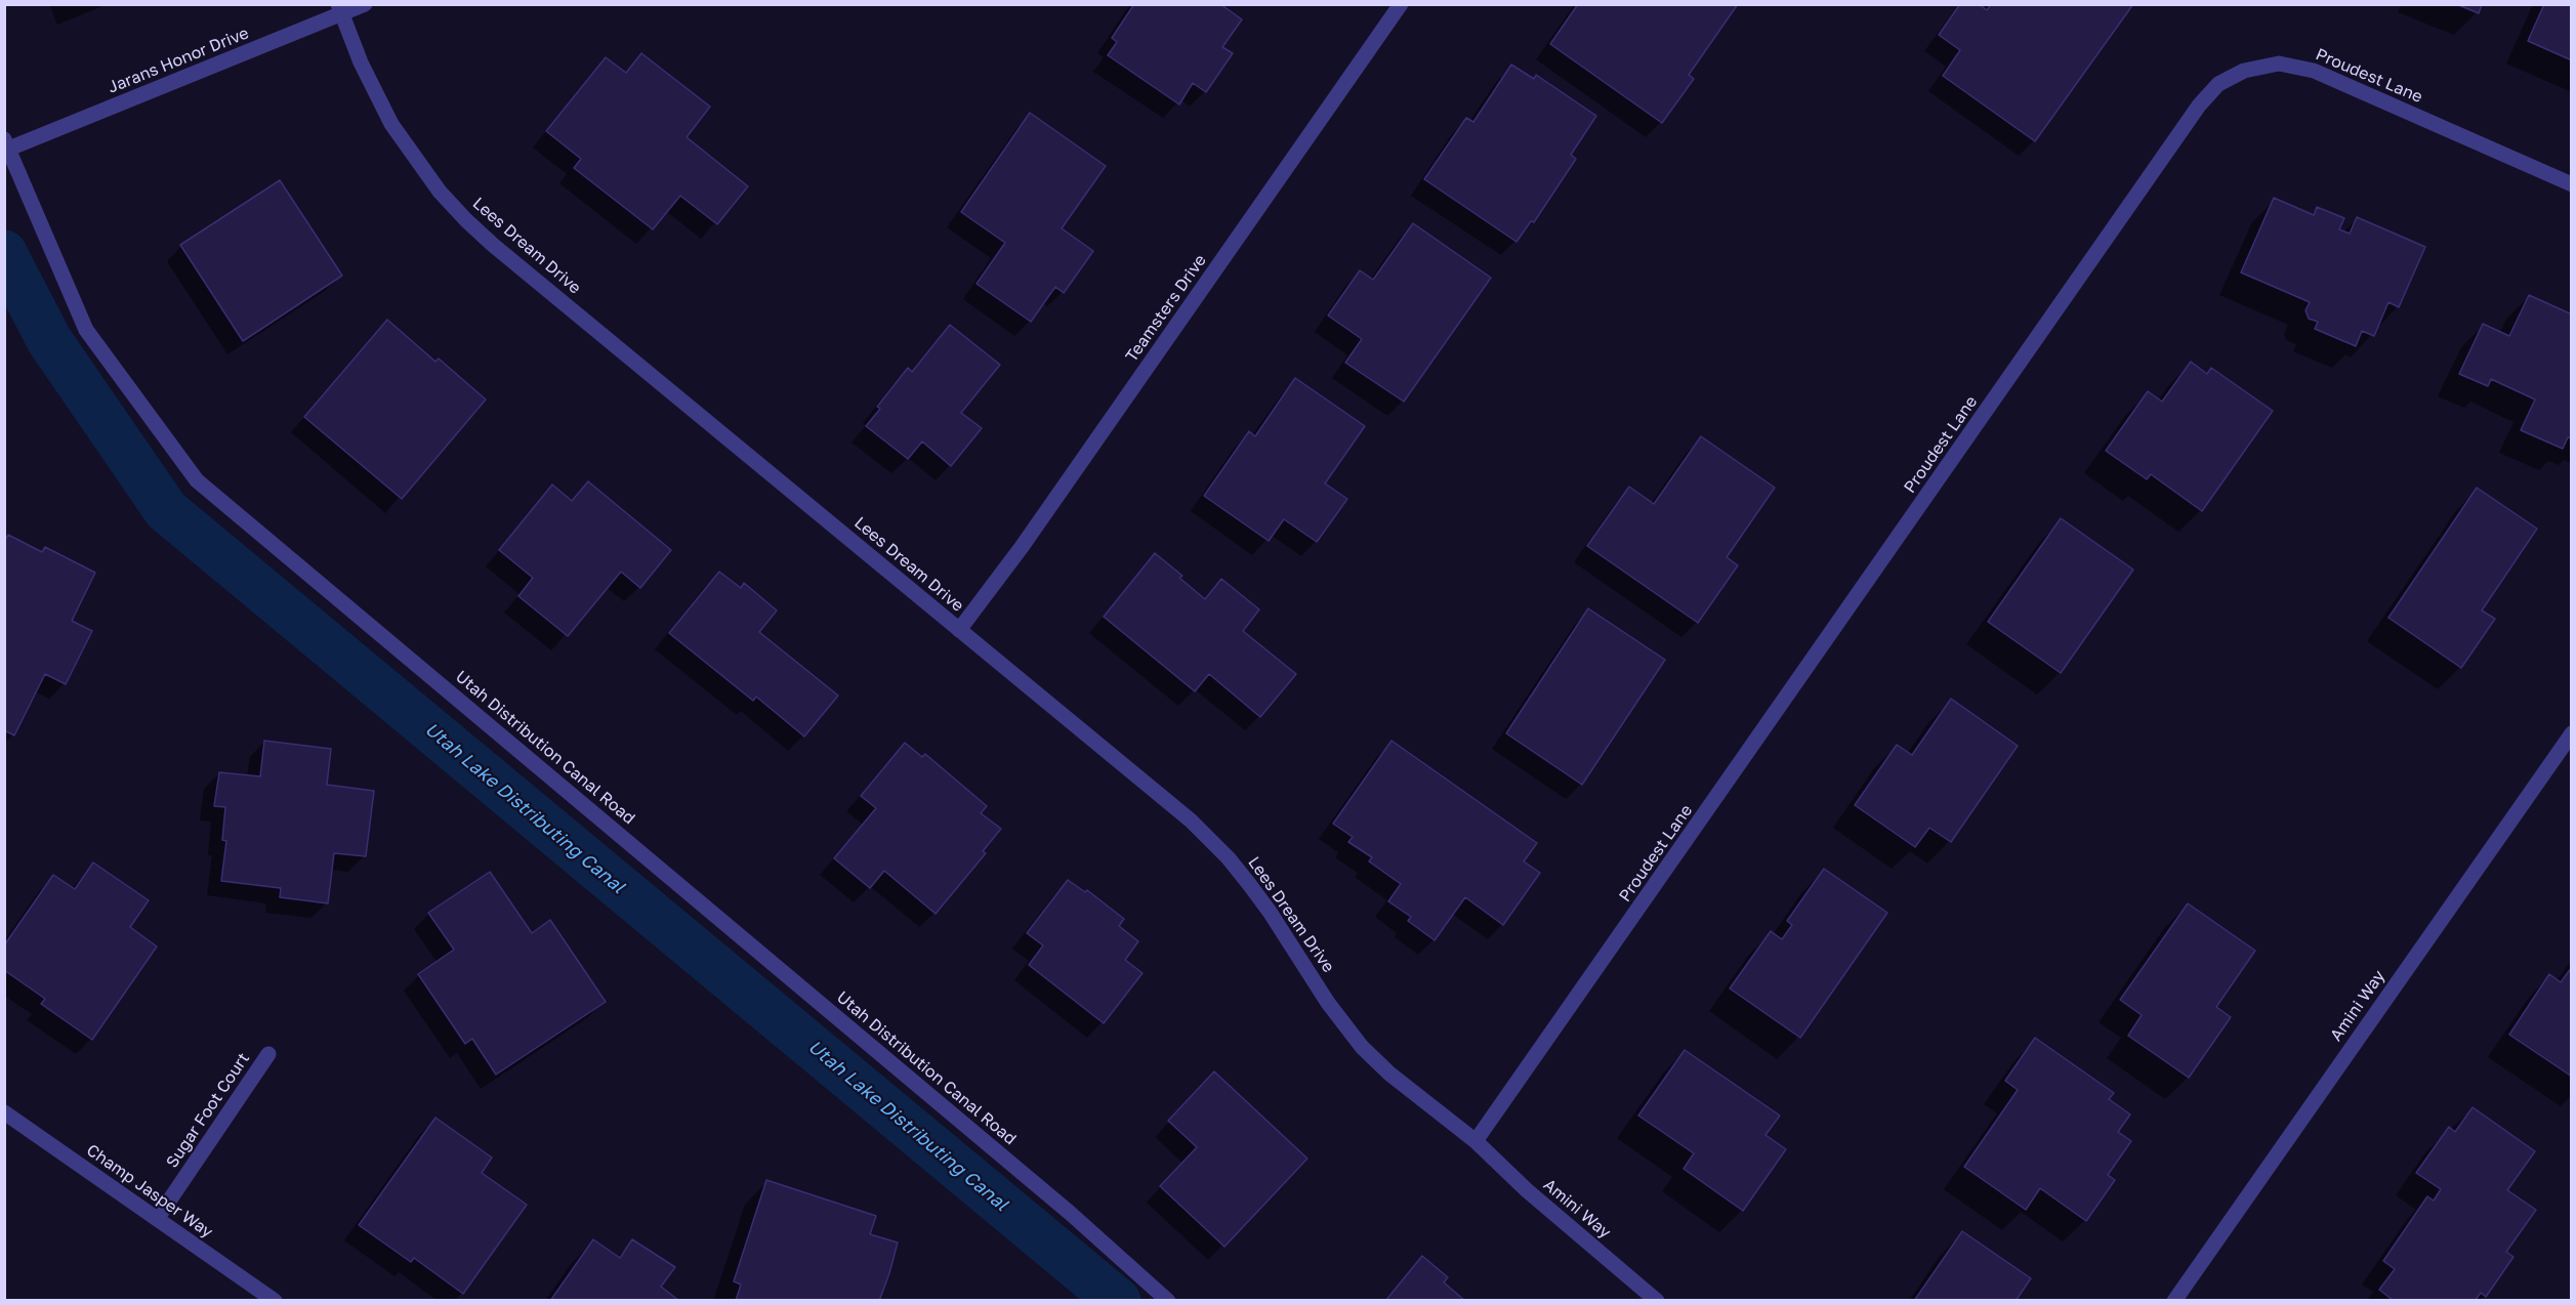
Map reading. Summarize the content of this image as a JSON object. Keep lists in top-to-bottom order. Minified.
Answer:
{"streets":{"street":["Jarans Honor Drive","Proudest Lane","Lees Dream Drive","Teamsters Drive","Utah Distribution Canal Road","Amini Way","Sugar Foot Court","Champ Jasper Way"]},"crossings":[["Jarans Honor Drive","Lees Dream Drive"],["Jarans Honor Drive","Utah Distribution Canal Road"],["Proudest Lane","Lees Dream Drive"],["Proudest Lane","Amini Way"],["Lees Dream Drive","Teamsters Drive"],["Lees Dream Drive","Amini Way"],["Sugar Foot Court","Champ Jasper Way"]],"water":["Utah Lake Distributing Canal"]}
